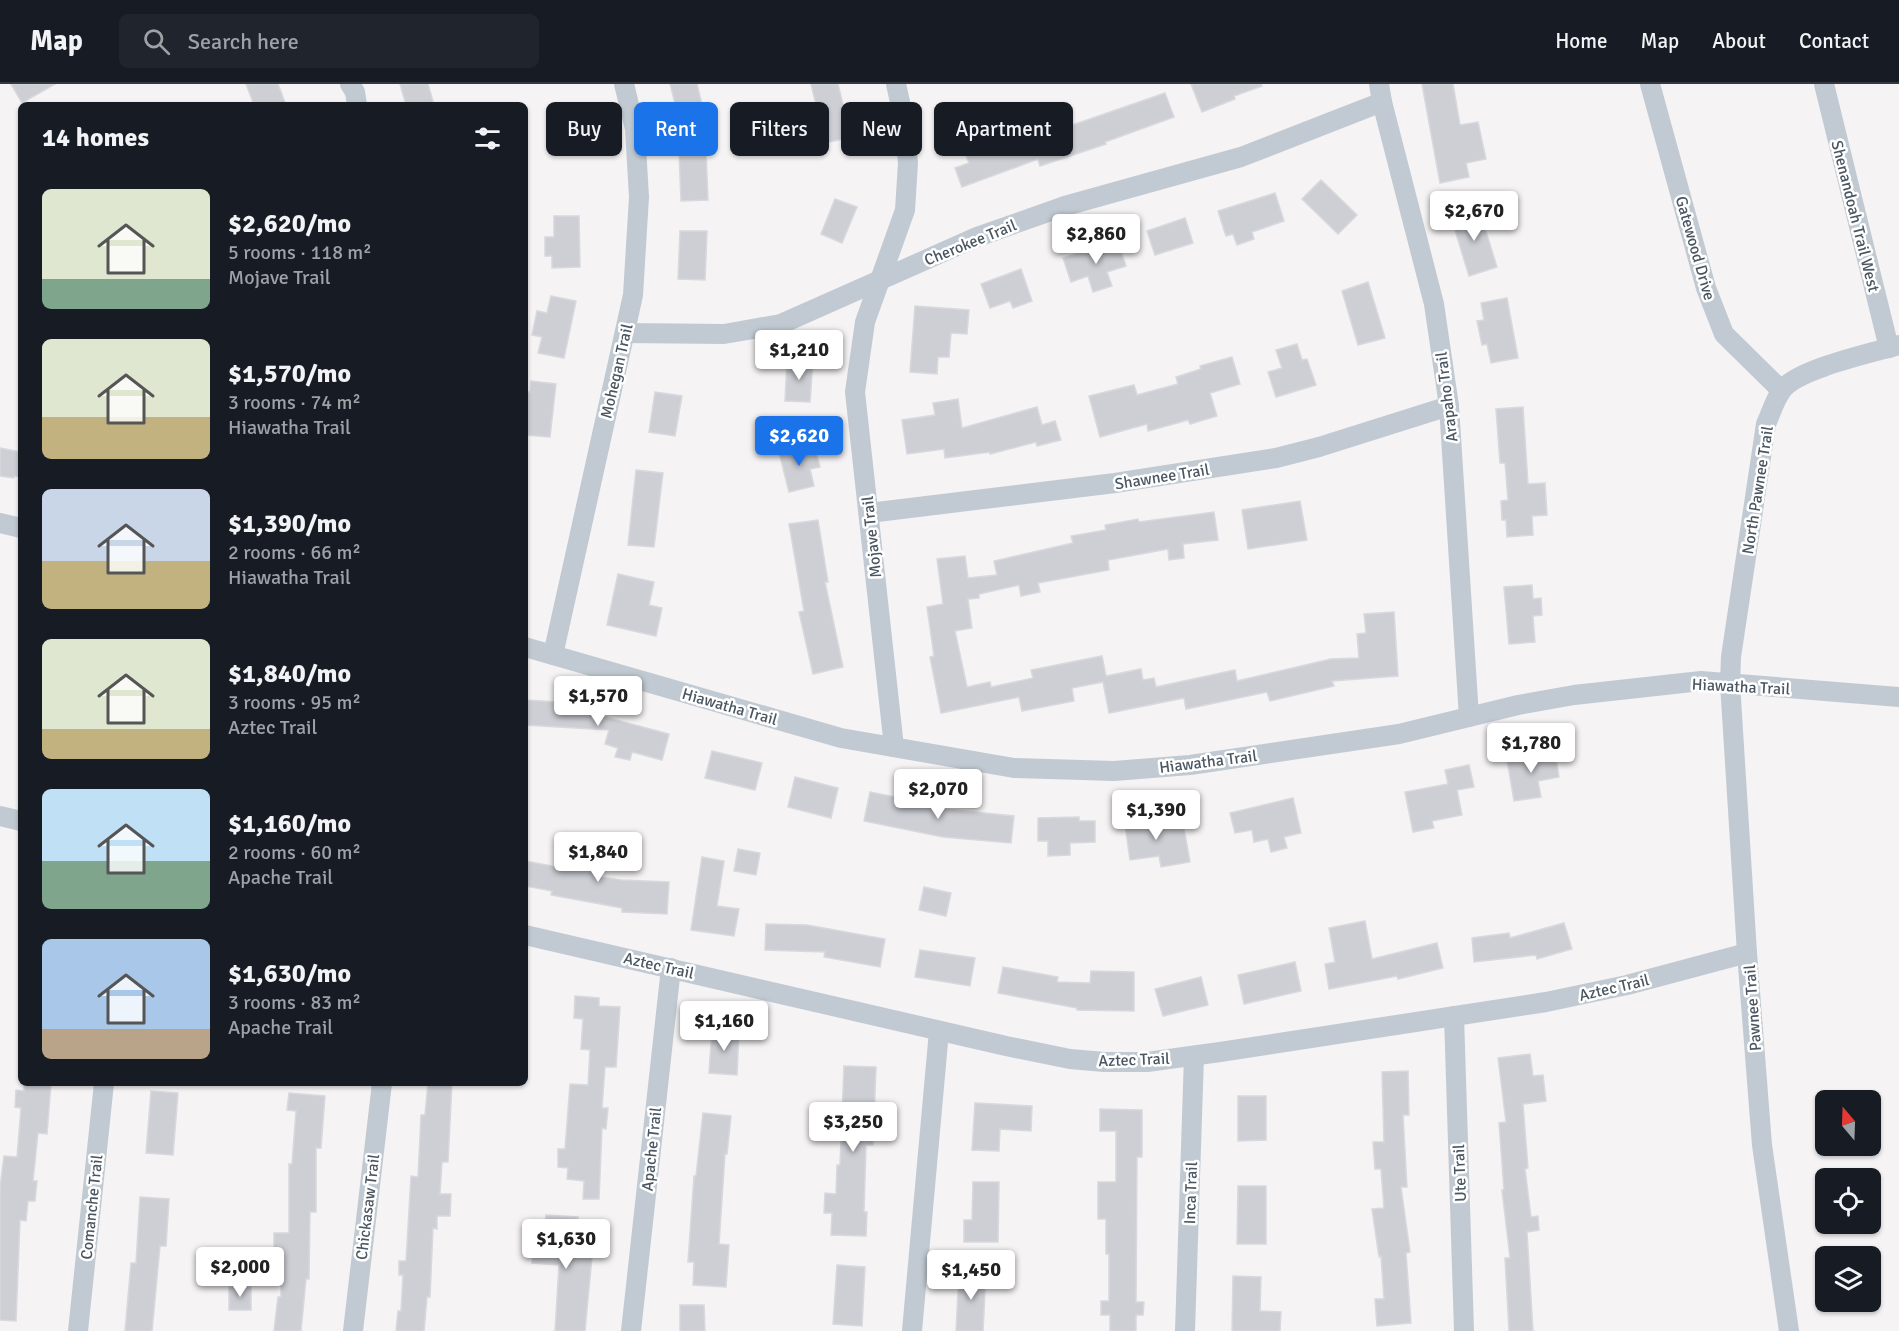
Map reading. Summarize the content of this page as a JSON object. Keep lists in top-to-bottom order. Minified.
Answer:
{"streets":{"street":["Shenandoah Trail West","Cherokee Trail","Gatewood Drive","Mohegan Trail","Arapaho Trail","Shawnee Trail","North Pawnee Trail","Mojave Trail","Hiawatha Trail","Aztec Trail","Pawnee Trail","Apache Trail","Ute Trail","Inca Trail","Comanche Trail","Chickasaw Trail"]},"crossings":[["Cherokee Trail","Mohegan Trail"],["Cherokee Trail","Arapaho Trail"],["Cherokee Trail","Mojave Trail"],["Gatewood Drive","North Pawnee Trail"],["Mohegan Trail","Hiawatha Trail"],["Arapaho Trail","Shawnee Trail"],["Arapaho Trail","Hiawatha Trail"],["Shawnee Trail","Mojave Trail"],["North Pawnee Trail","Hiawatha Trail"],["North Pawnee Trail","Pawnee Trail"],["Mojave Trail","Hiawatha Trail"],["Hiawatha Trail","Pawnee Trail"],["Aztec Trail","Pawnee Trail"],["Aztec Trail","Apache Trail"],["Aztec Trail","Ute Trail"],["Aztec Trail","Inca Trail"]],"north":"top","page":{"header":"Map","search":"Search here","nav":["Home","Map","About","Contact"],"chip":["Buy","Rent","Filters","New","Apartment"],"heading":"14 homes","list":[{"name":"$2,620/mo","note":"5 rooms · 118 m² · Mojave Trail"},{"name":"$1,570/mo","note":"3 rooms · 74 m² · Hiawatha Trail"},{"name":"$1,390/mo","note":"2 rooms · 66 m² · Hiawatha Trail"},{"name":"$1,840/mo","note":"3 rooms · 95 m² · Aztec Trail"},{"name":"$1,160/mo","note":"2 rooms · 60 m² · Apache Trail"},{"name":"$1,630/mo","note":"3 rooms · 83 m² · Apache Trail"}],"price":["$2,670","$2,860","$1,210","$2,620","$1,570","$1,780","$2,070","$1,390","$1,840","$1,160","$3,250","$1,630","$2,000","$1,450"]}}
